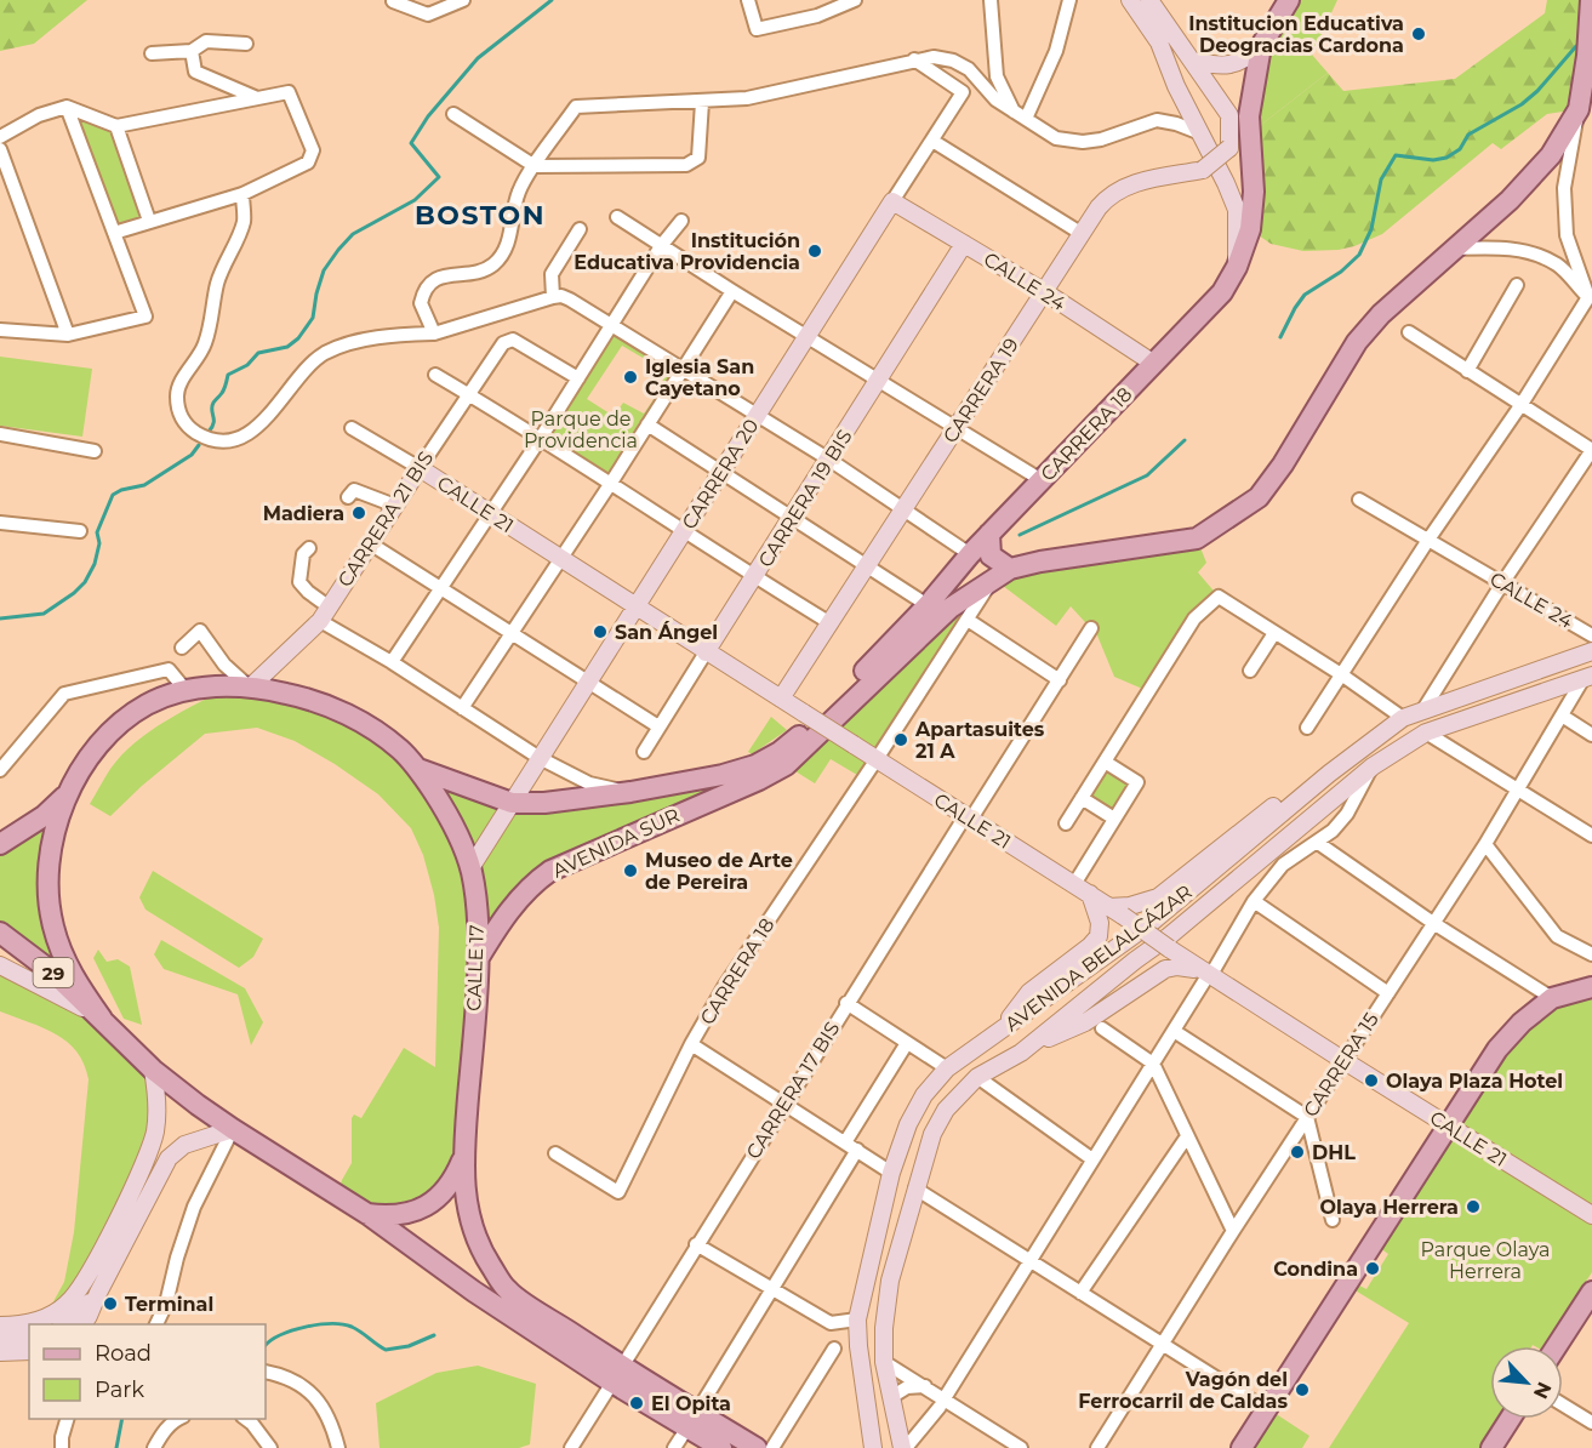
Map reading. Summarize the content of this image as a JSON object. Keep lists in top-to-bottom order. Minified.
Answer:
{"streets":{"main road":["CALLE 24","CARRERA 19","CARRERA 18","CARRERA 20","CARRERA 19 BIS","CALLE 21","CARRERA 21 BIS","AVENIDA SUR","AVENIDA BELALCÁZAR","CALLE 17","29"],"street":["CARRERA 15","CARRERA 17 BIS"]},"crossings":[["CALLE 24","CARRERA 19"],["CALLE 24","CARRERA 18"],["CALLE 24","CARRERA 20"],["CALLE 24","CARRERA 19 BIS"],["CARRERA 19","CALLE 21"],["CARRERA 18","CALLE 21"],["CARRERA 18","AVENIDA SUR"],["CARRERA 20","CALLE 21"],["CARRERA 20","AVENIDA SUR"],["CARRERA 20","CALLE 17"],["CARRERA 19 BIS","CALLE 21"],["CALLE 21","CARRERA 21 BIS"],["CALLE 21","CARRERA 15"],["CALLE 21","CARRERA 17 BIS"],["CARRERA 21 BIS","CALLE 17"],["AVENIDA SUR","CALLE 17"],["AVENIDA BELALCÁZAR","CARRERA 15"],["CALLE 17","CARRERA 17 BIS"]],"districts":["BOSTON"],"parks":["Parque de Providencia","Parque Olaya Herrera"],"places":["Institucion Educativa Deogracias Cardona","Institución Educativa Providencia","Iglesia San Cayetano","Madiera","San Ángel","Apartasuites 21 A","Museo de Arte de Pereira","Olaya Plaza Hotel","DHL","Olaya Herrera","Condina","Terminal","Vagón del Ferrocarril de Caldas","El Opita"],"legend":["Road","Park"],"north":"bottom right"}
